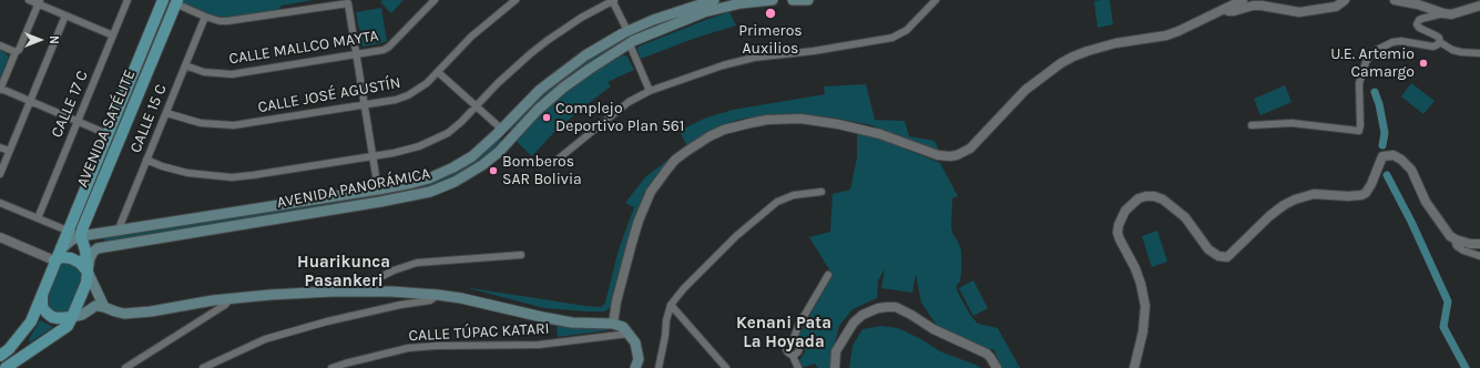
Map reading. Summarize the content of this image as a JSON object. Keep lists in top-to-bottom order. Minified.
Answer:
{"streets":{"main road":["AVENIDA SATÉLITE","AVENIDA PANORÁMICA"],"street":["CALLE MALLCO MAYTA","CALLE JOSÉ AGUSTÍN","CALLE 17 C","CALLE 15 C","CALLE TÚPAC KATARI"]},"crossings":[["CALLE MALLCO MAYTA","CALLE 15 C"],["CALLE JOSÉ AGUSTÍN","CALLE 15 C"],["CALLE 15 C","AVENIDA PANORÁMICA"],["AVENIDA SATÉLITE","AVENIDA PANORÁMICA"]],"districts":["Huarikunca Pasankeri","Kenani Pata La Hoyada"],"places":["Primeros Auxilios","U.E. Artemio Camargo","Complejo Deportivo Plan 561","Bomberos SAR Bolivia"],"north":"right"}
